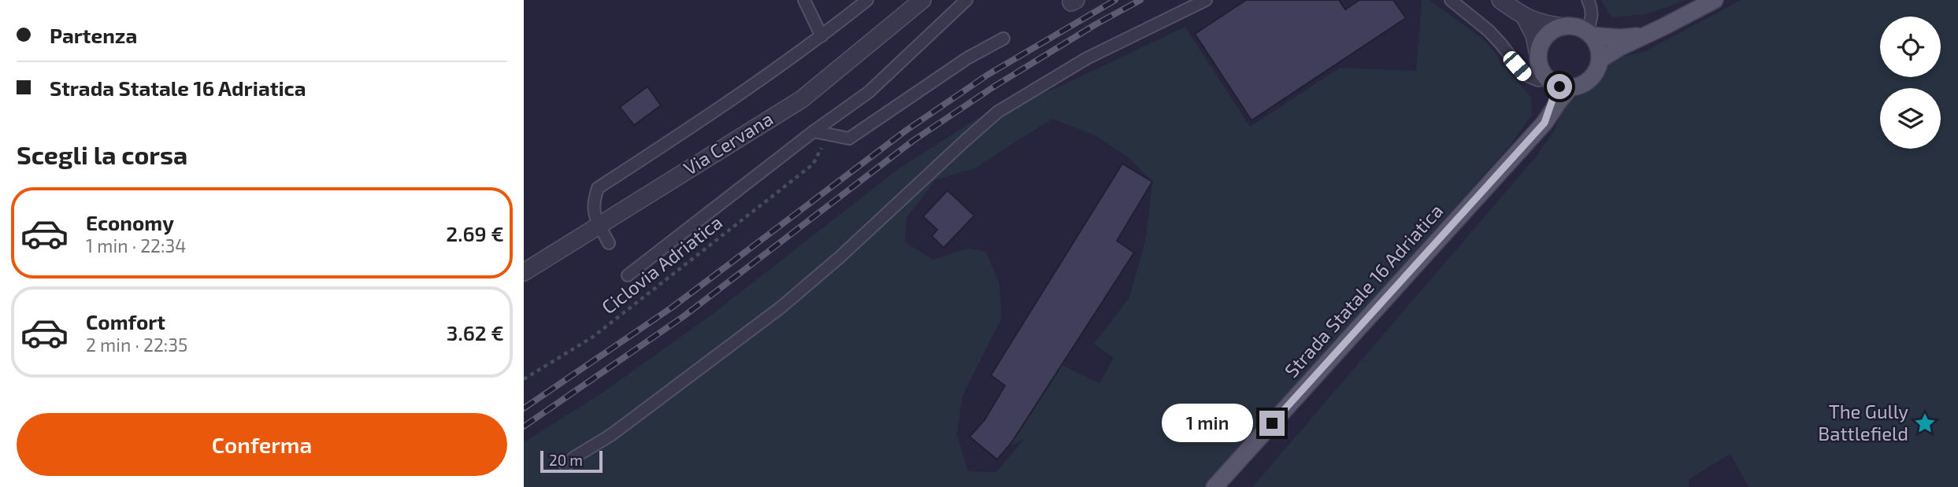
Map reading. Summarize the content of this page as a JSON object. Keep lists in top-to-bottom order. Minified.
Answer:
{"streets":{"main road":["Strada Statale 16 Adriatica"],"street":["Via Cervana"],"path":["Ciclovia Adriatica"]},"places":{"place":["The Gully Battlefield"]},"scale_bar":"20 m","page":{"banner":["Partenza","Strada Statale 16 Adriatica"],"heading":"Scegli la corsa","list":[{"name":"Economy","note":"1 min · 22:34","value":"2.69 €"},{"name":"Comfort","note":"2 min · 22:35","value":"3.62 €"}],"buttons":"Conferma","bubble":"1 min","scale":"20 m"}}
